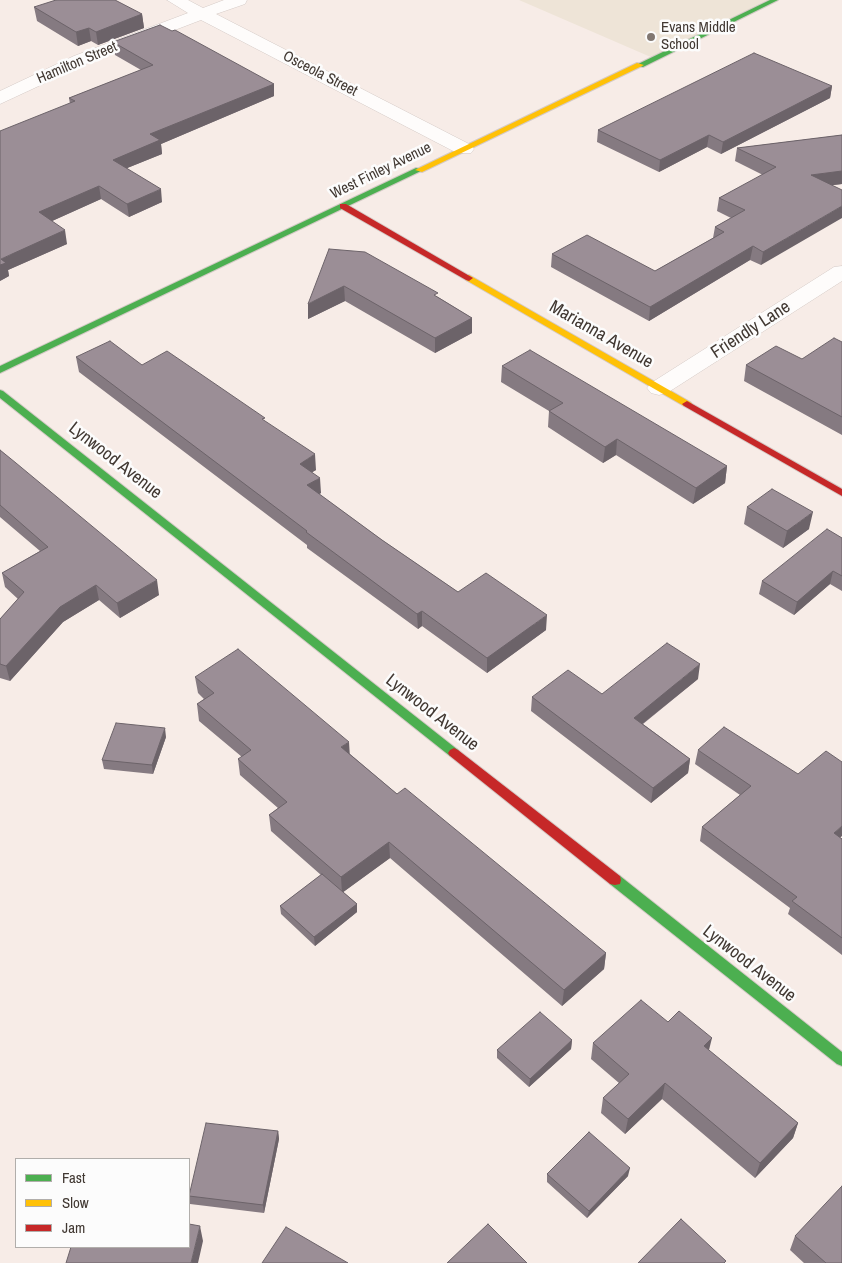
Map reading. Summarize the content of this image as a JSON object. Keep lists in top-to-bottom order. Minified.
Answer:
{"streets":{"street":["Hamilton Street","Osceola Street","West Finley Avenue","Friendly Lane","Marianna Avenue","Lynwood Avenue"]},"crossings":[["Hamilton Street","Osceola Street"],["Osceola Street","West Finley Avenue"],["West Finley Avenue","Marianna Avenue"],["Friendly Lane","Marianna Avenue"]],"places":["Evans Middle School"],"legend":["Fast","Slow","Jam"]}
